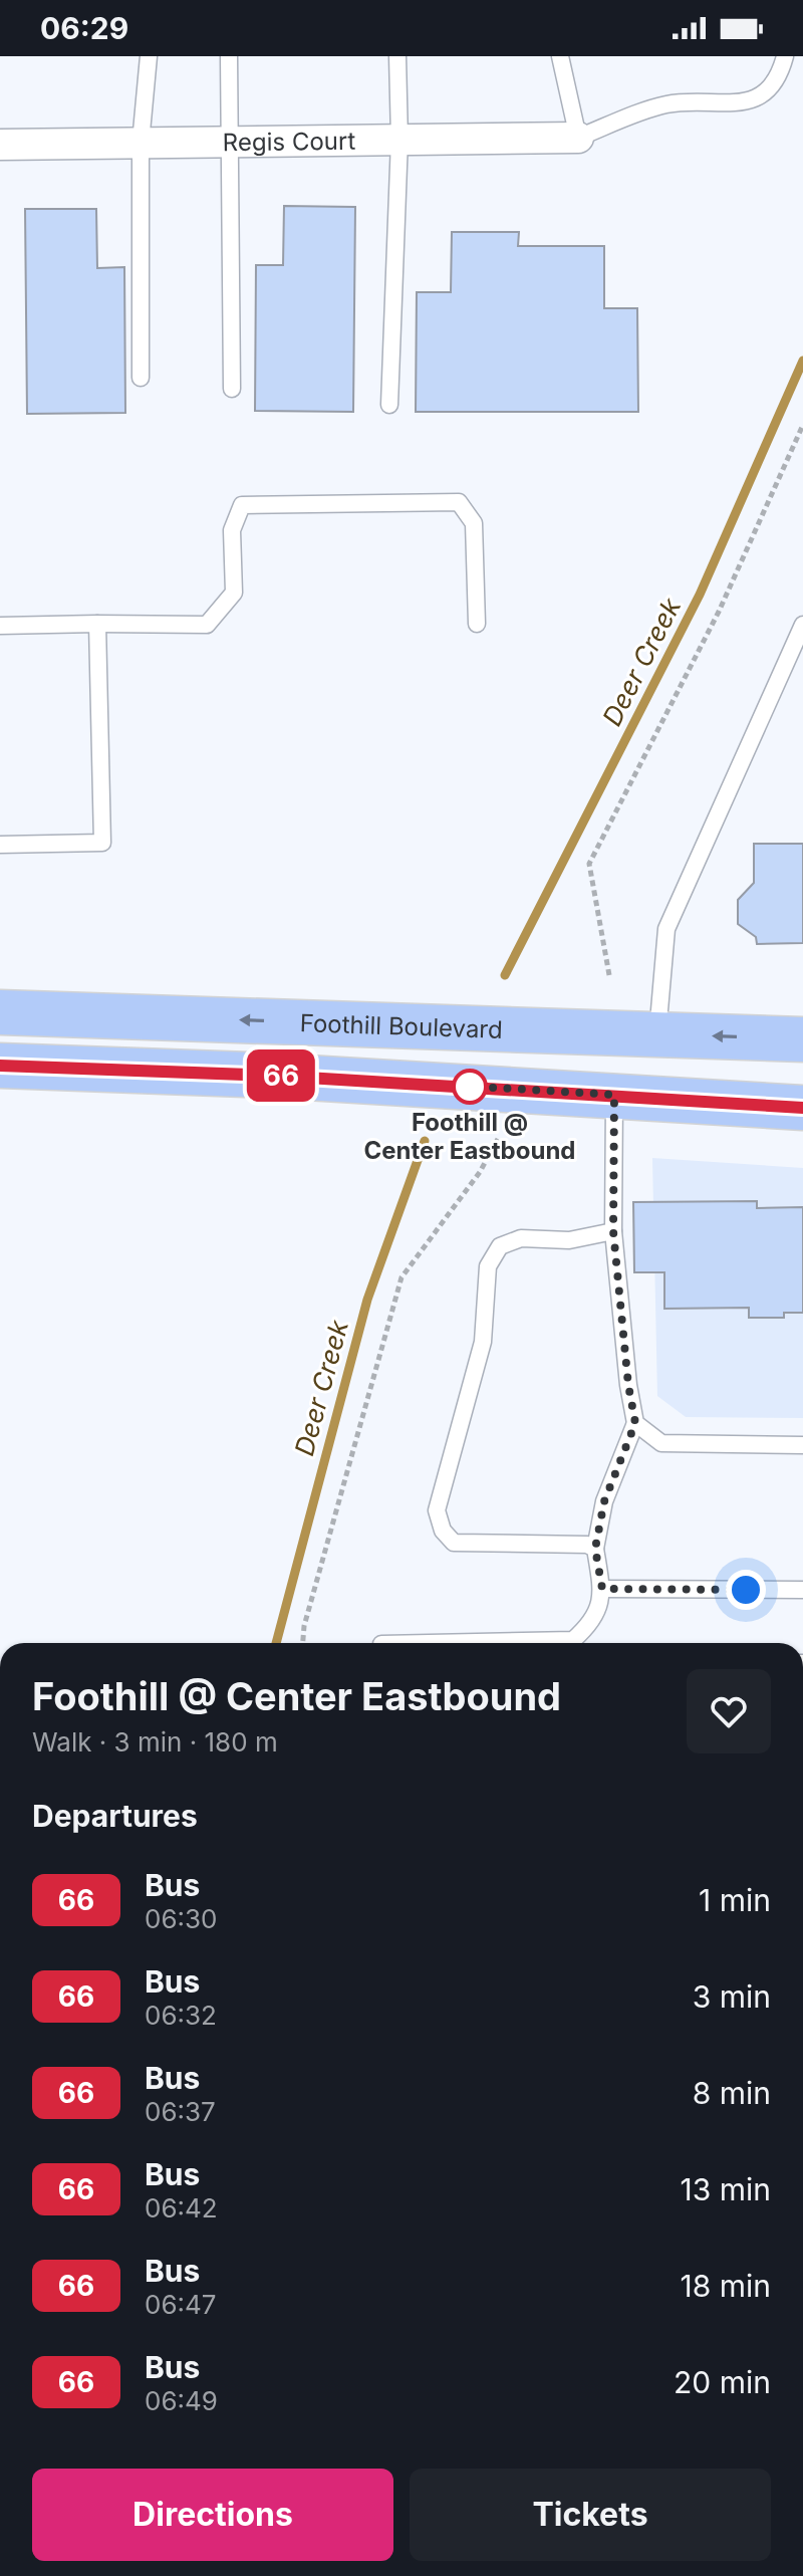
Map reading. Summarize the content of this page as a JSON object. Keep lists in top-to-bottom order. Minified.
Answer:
{"streets":{"main road":["Foothill Boulevard"],"street":["Regis Court"]},"water":["Deer Creek"],"places":["Foothill @ Center Eastbound"],"lines":["bus line 66"],"page":{"status":"06:29","on_map":"66","heading":[["Foothill @ Center Eastbound","Walk · 3 min · 180 m"],"Departures"],"list":[{"mark":"66","name":"Bus","note":"06:30","value":"1 min"},{"mark":"66","name":"Bus","note":"06:32","value":"3 min"},{"mark":"66","name":"Bus","note":"06:37","value":"8 min"},{"mark":"66","name":"Bus","note":"06:42","value":"13 min"},{"mark":"66","name":"Bus","note":"06:47","value":"18 min"},{"mark":"66","name":"Bus","note":"06:49","value":"20 min"}],"buttons":["Directions","Tickets"]}}
